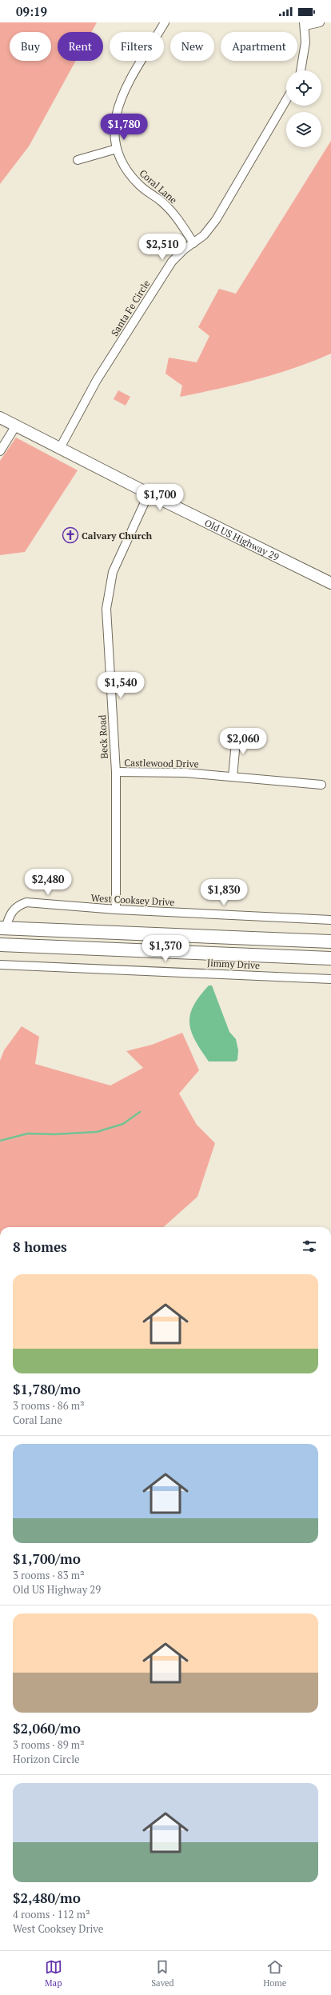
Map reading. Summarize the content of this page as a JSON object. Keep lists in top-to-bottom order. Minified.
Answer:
{"streets":{"main road":["Old US Highway 29"],"street":["Coral Lane","Santa Fe Circle","Beck Road","Castlewood Drive","West Cooksey Drive","Jimmy Drive"]},"crossings":[["Coral Lane","Santa Fe Circle"],["Santa Fe Circle","Old US Highway 29"],["Old US Highway 29","Beck Road"],["Beck Road","Castlewood Drive"],["Beck Road","West Cooksey Drive"]],"places":{"church":["Calvary Church"]},"page":{"status":"09:19","chip":["Buy","Rent","Filters","New","Apartment"],"price":["$1,780","$2,510","$1,700","$1,540","$2,060","$2,480","$1,830","$1,370"],"heading":"8 homes","list":[{"name":"$1,780/mo","note":"3 rooms · 86 m² · Coral Lane"},{"name":"$1,700/mo","note":"3 rooms · 83 m² · Old US Highway 29"},{"name":"$2,060/mo","note":"3 rooms · 89 m² · Horizon Circle"},{"name":"$2,480/mo","note":"4 rooms · 112 m² · West Cooksey Drive"}],"tabs":["Map","Saved","Home"]}}
